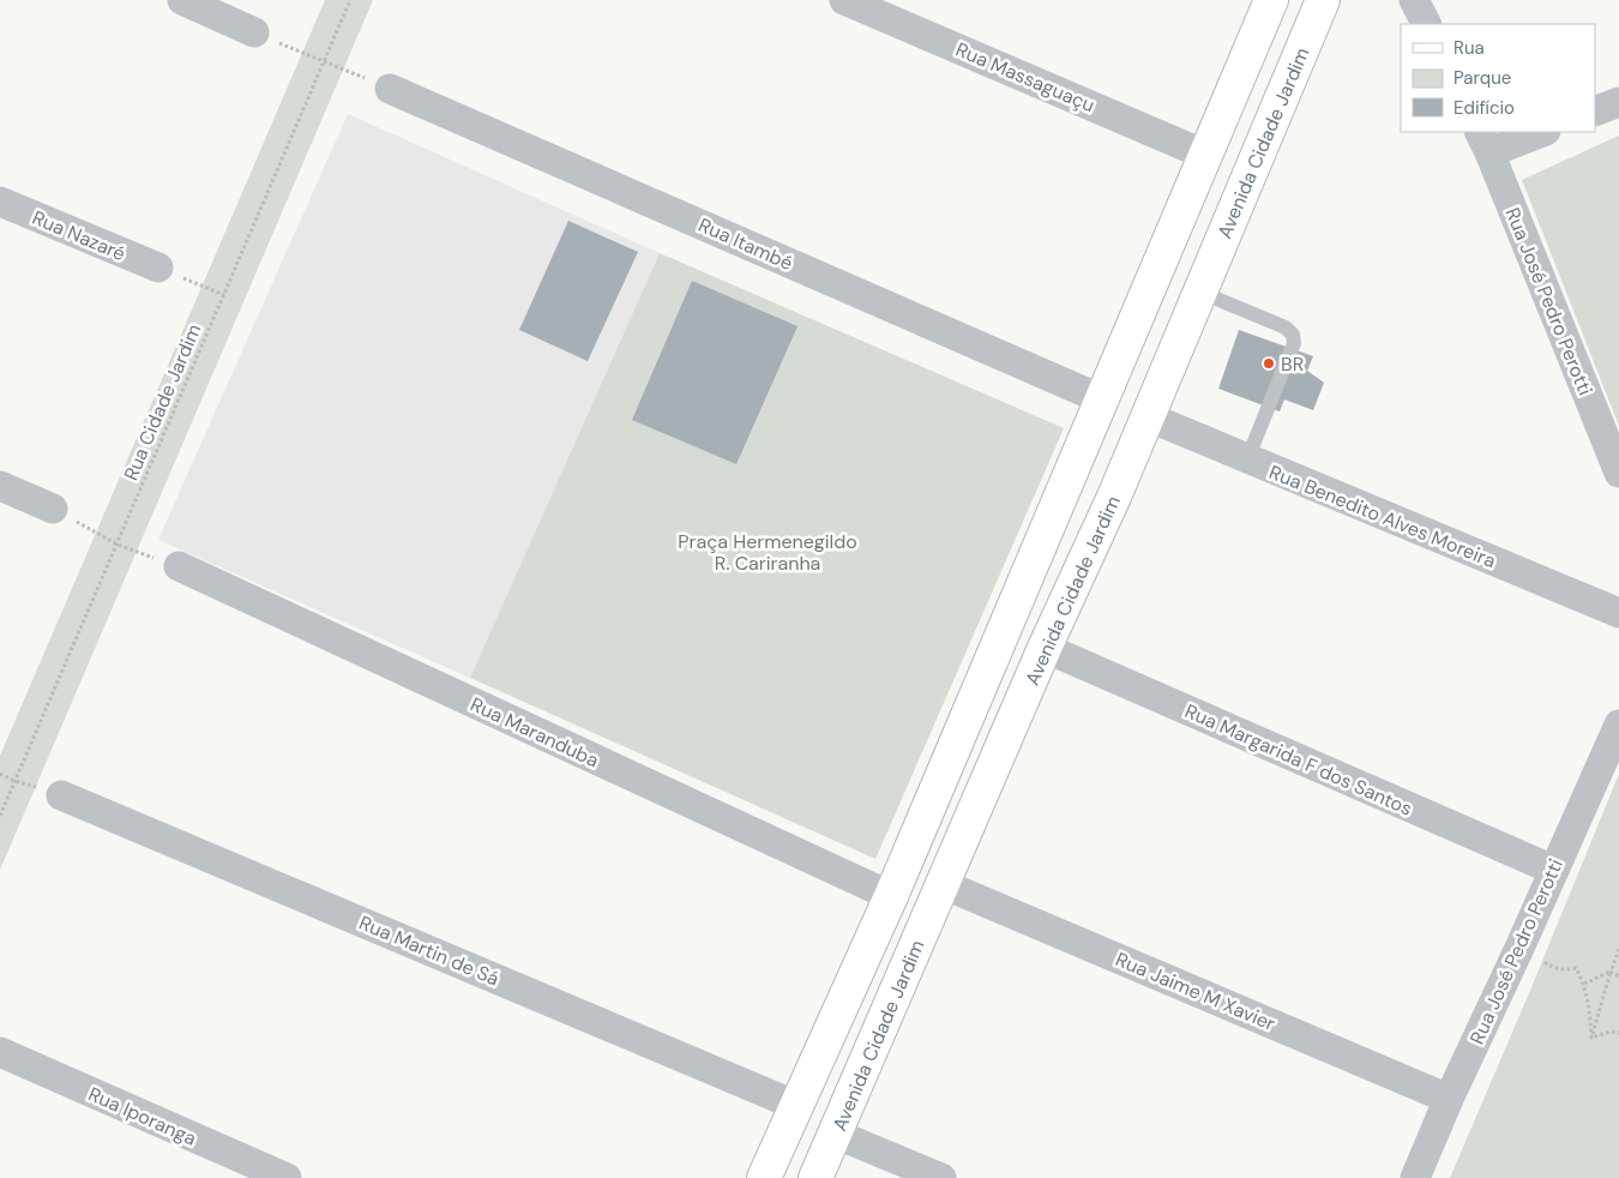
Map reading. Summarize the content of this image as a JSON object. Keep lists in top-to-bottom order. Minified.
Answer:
{"streets":{"main road":["Avenida Cidade Jardim"],"street":["Rua Massaguaçu","Rua Nazaré","Rua Itambé","Rua José Pedro Perotti","Rua Benedito Alves Moreira","Rua Maranduba","Rua Margarida F dos Santos","Rua Martin de Sá","Rua Jaime M Xavier","Rua Iporanga"],"path":["Rua Cidade Jardim"]},"crossings":[["Avenida Cidade Jardim","Rua Benedito Alves Moreira"],["Avenida Cidade Jardim","Rua Margarida F dos Santos"],["Avenida Cidade Jardim","Rua Jaime M Xavier"],["Rua José Pedro Perotti","Rua Margarida F dos Santos"],["Rua José Pedro Perotti","Rua Jaime M Xavier"]],"parks":["Praça Hermenegildo R. Cariranha"],"places":["BR"],"legend":["Rua","Parque","Edifício"]}
